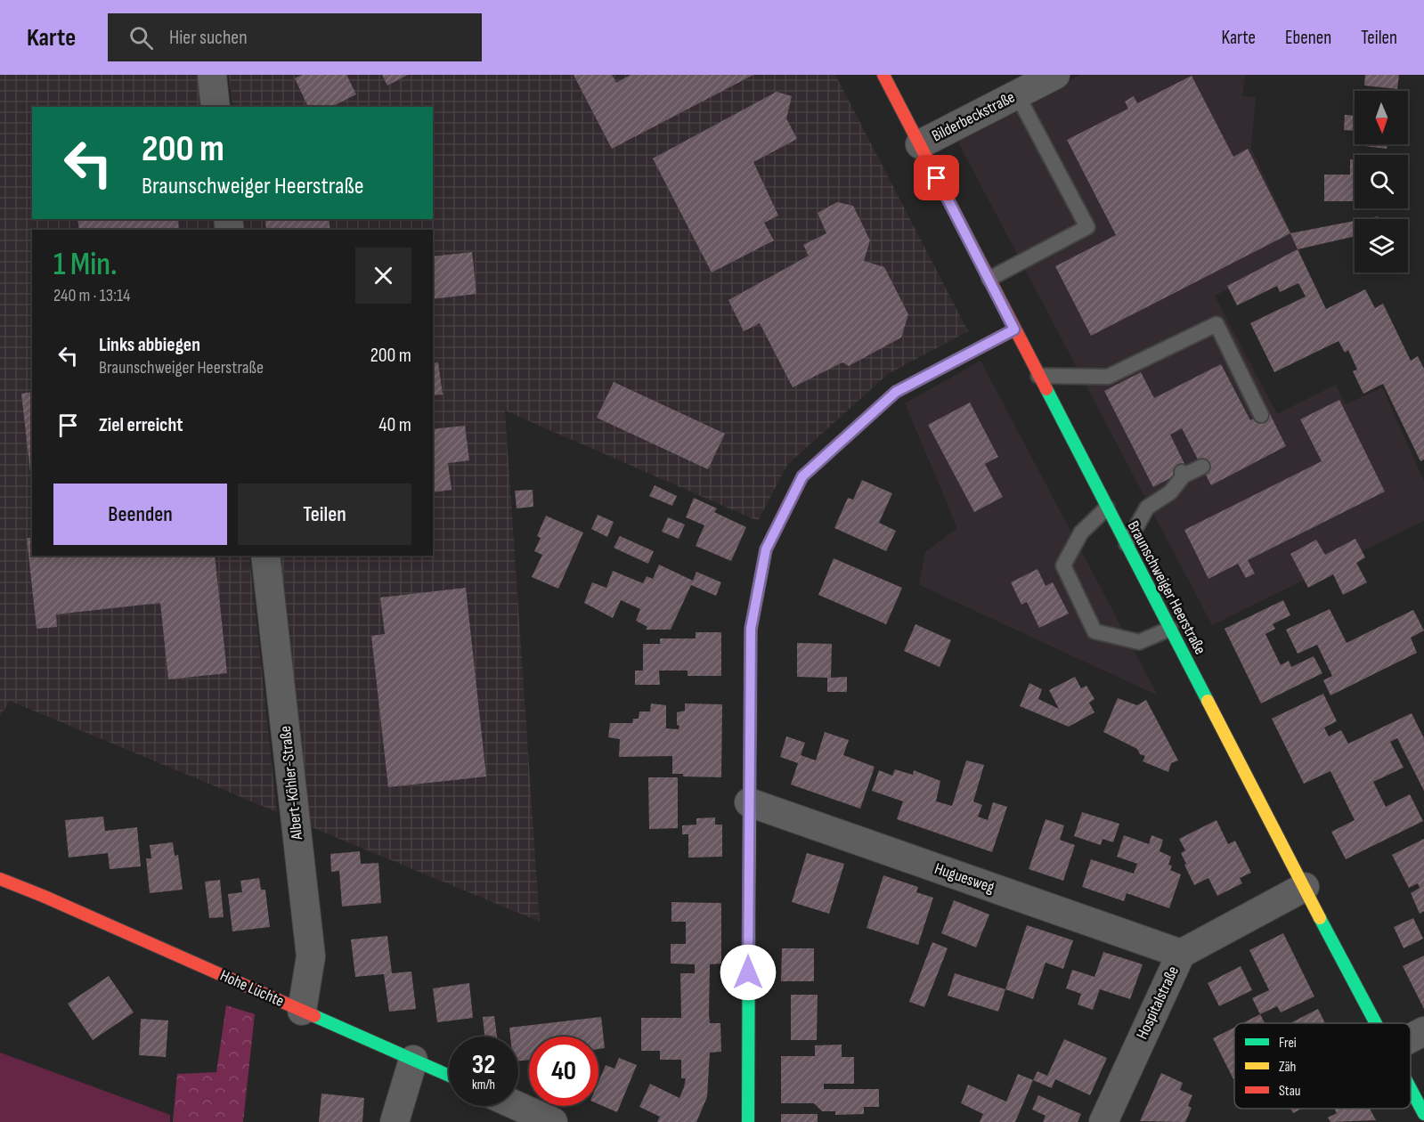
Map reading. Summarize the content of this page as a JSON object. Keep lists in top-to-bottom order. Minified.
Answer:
{"streets":{"street":["Bilderbeckstraße","Braunschweiger Heerstraße","Albert-Köhler-Straße","Huguesweg","Hohe Lüchte","Hospitalstraße"]},"crossings":[["Bilderbeckstraße","Braunschweiger Heerstraße"],["Braunschweiger Heerstraße","Hospitalstraße"],["Albert-Köhler-Straße","Hohe Lüchte"],["Huguesweg","Hospitalstraße"]],"legend":["Frei","Zäh","Stau"],"north":"bottom","page":{"header":"Karte","search":"Hier suchen","nav":["Karte","Ebenen","Teilen"],"turn":["200 m","Braunschweiger Heerstraße"],"heading":["1 Min.","240 m · 13:14"],"list":[{"name":"Links abbiegen","note":"Braunschweiger Heerstraße","value":"200 m"},{"name":"Ziel erreicht","value":"40 m"}],"buttons":["Beenden","Teilen"],"speed":"32 km/h","limit":"40"}}
